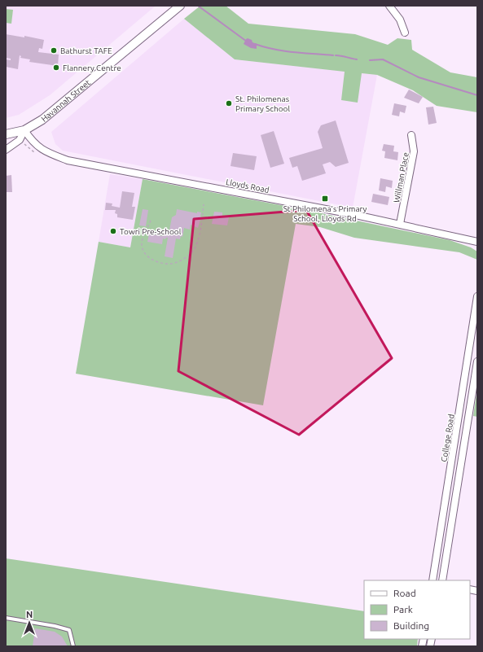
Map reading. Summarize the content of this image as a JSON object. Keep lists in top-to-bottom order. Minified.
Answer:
{"streets":{"street":["Havannah Street","Willman Place","Lloyds Road","College Road"]},"crossings":[["Havannah Street","Lloyds Road"],["Willman Place","Lloyds Road"]],"places":{"other":["Bathurst TAFE","Flannery Centre","St. Philomenas Primary School","Towri Pre-School"],"transit":["St Philomena's Primary School, Lloyds Rd"]},"legend":["Road","Park","Building"],"north":"top"}
